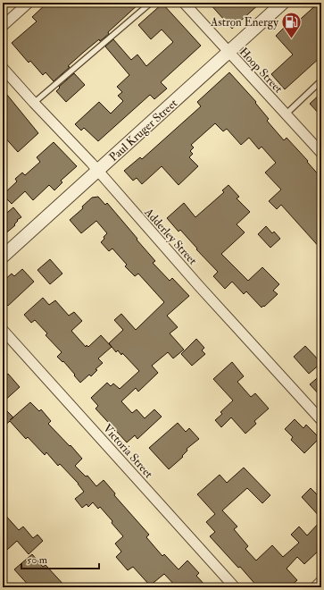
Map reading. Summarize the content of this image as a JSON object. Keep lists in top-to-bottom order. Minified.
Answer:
{"streets":{"street":["Hoop Street","Paul Kruger Street","Adderley Street","Victoria Street"]},"crossings":[["Hoop Street","Paul Kruger Street"],["Paul Kruger Street","Adderley Street"]],"places":{"fuel station":["Astron Energy"]},"scale_bar":"50 m"}
